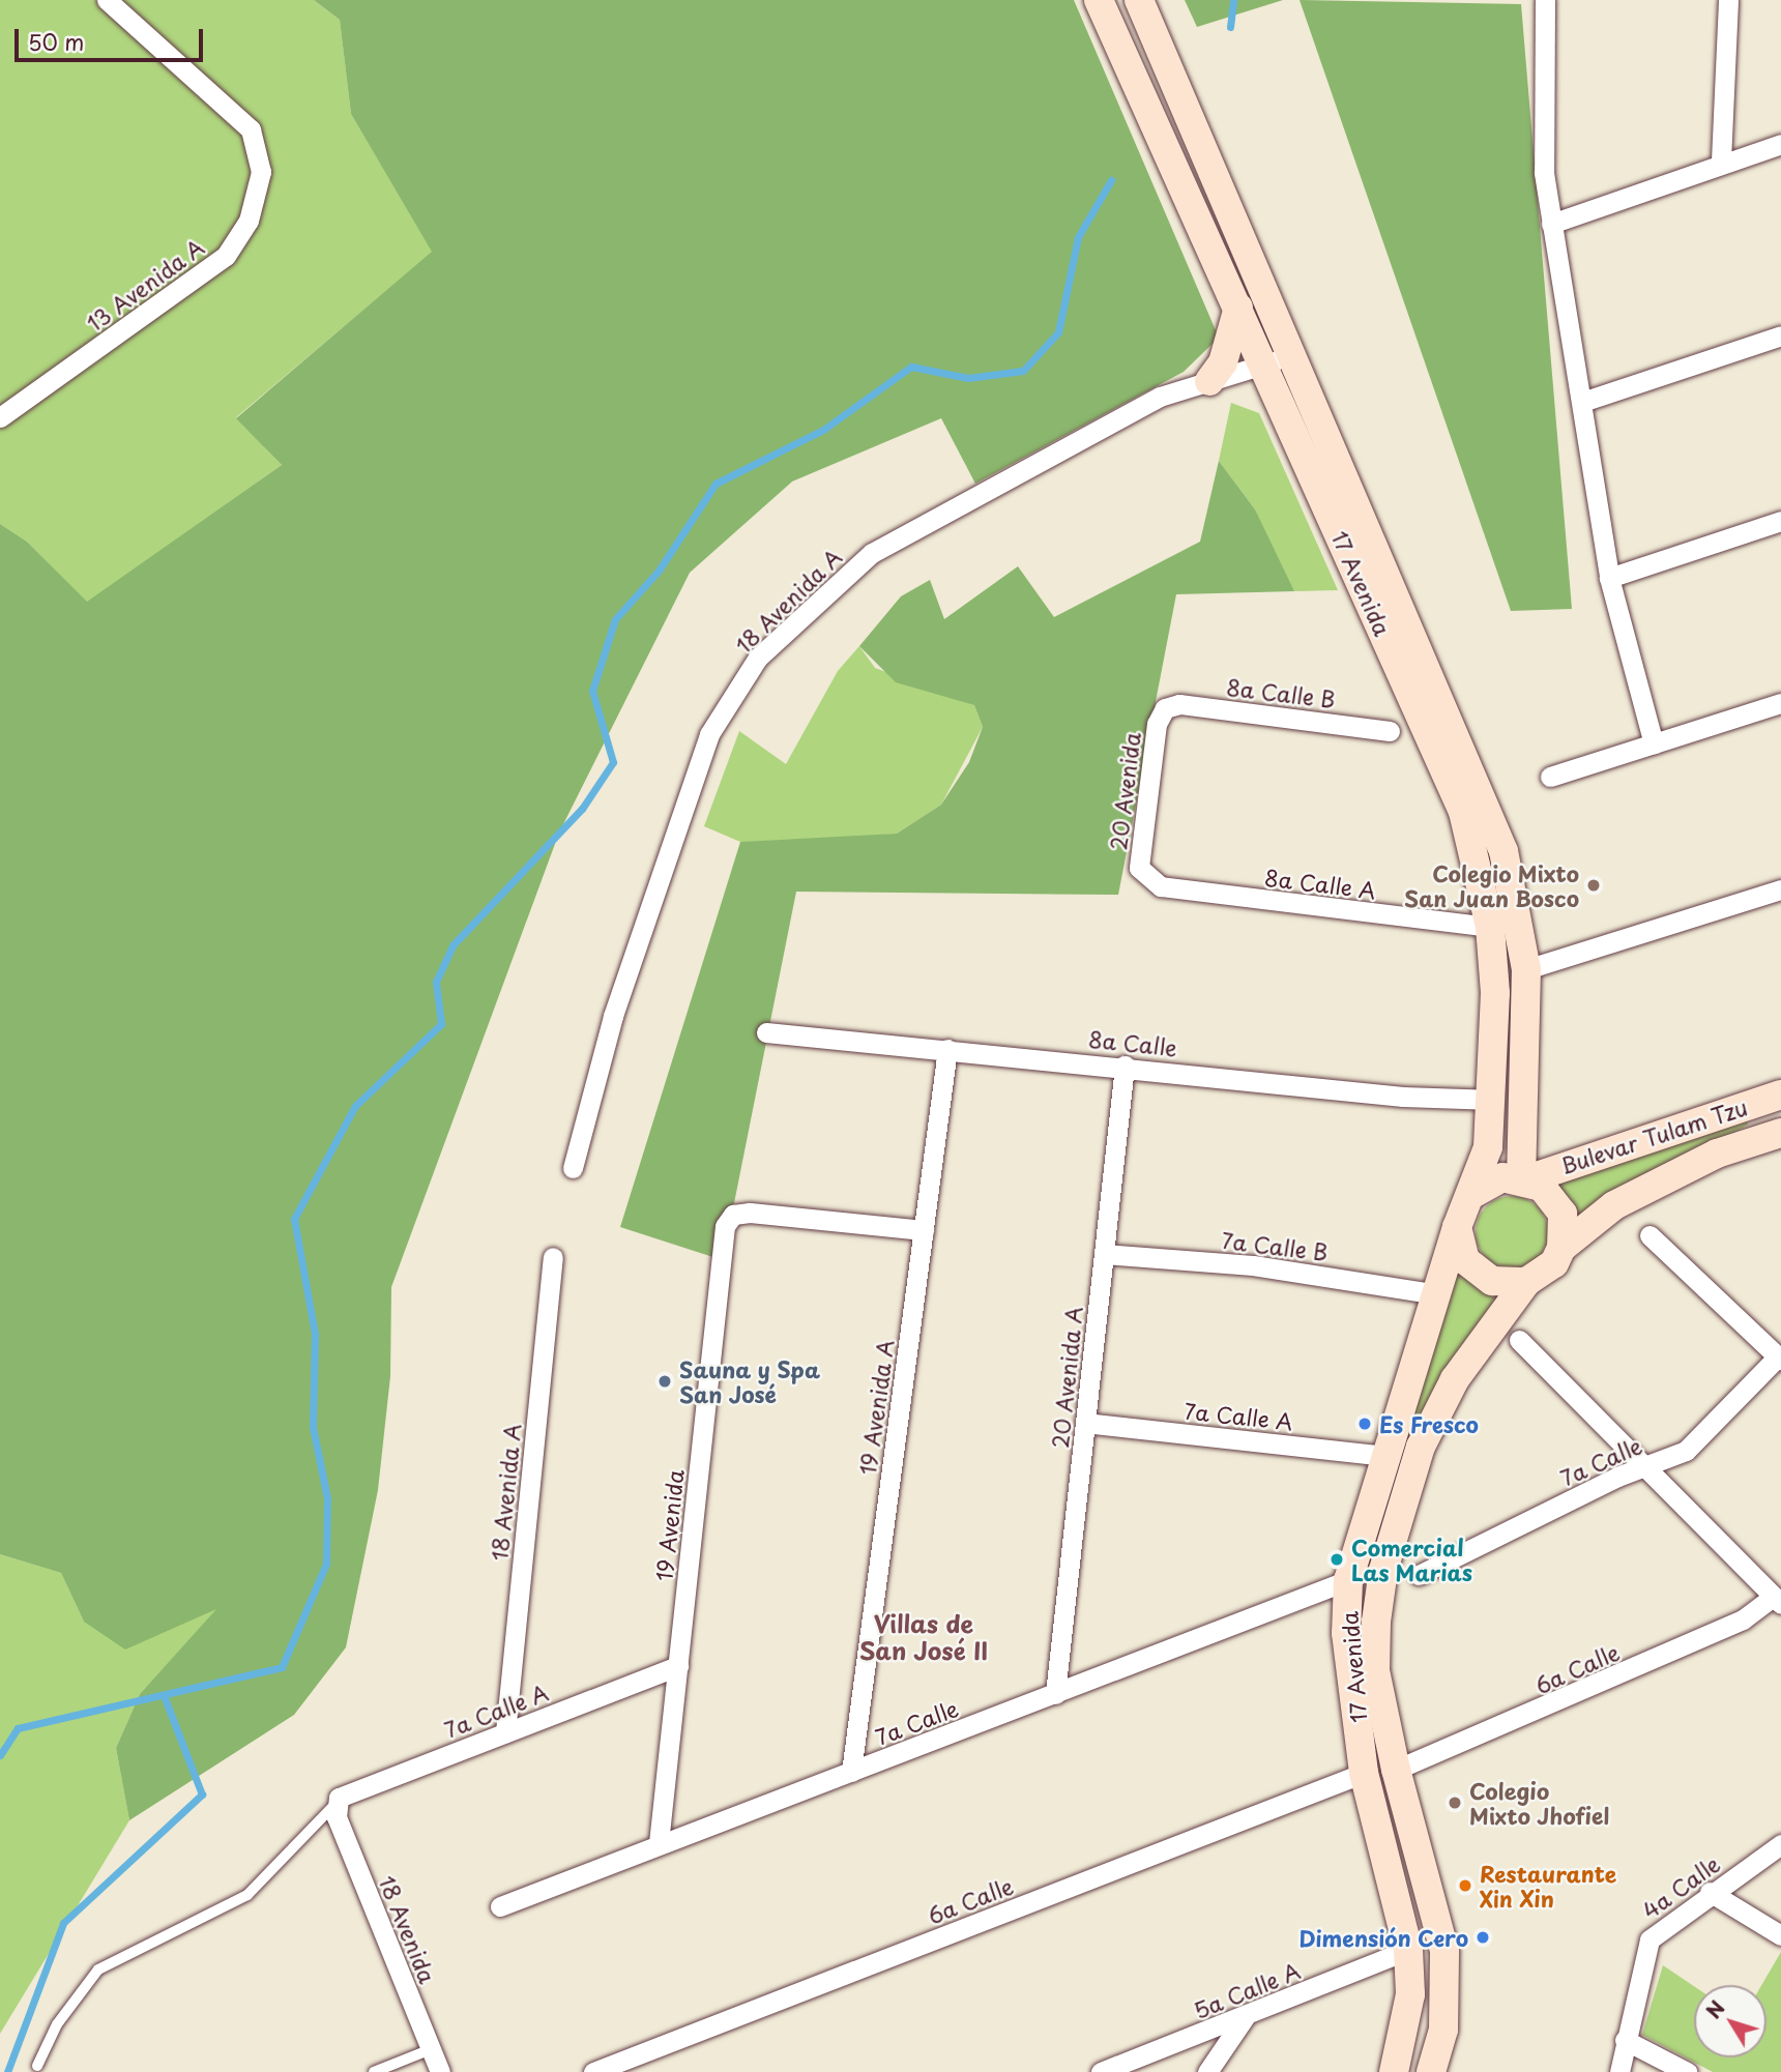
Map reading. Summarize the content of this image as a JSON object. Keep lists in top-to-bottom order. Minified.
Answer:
{"streets":{"main road":["17 Avenida","Bulevar Tulam Tzu"],"street":["13 Avenida A","18 Avenida A","8a Calle B","20 Avenida","8a Calle A","8a Calle","7a Calle B","20 Avenida A","19 Avenida A","7a Calle A","7a Calle","19 Avenida","6a Calle","4a Calle","18 Avenida","5a Calle A"]},"crossings":[["17 Avenida","18 Avenida A"],["17 Avenida","8a Calle A"],["17 Avenida","8a Calle"],["17 Avenida","Bulevar Tulam Tzu"],["17 Avenida","7a Calle B"],["17 Avenida","7a Calle A"],["17 Avenida","7a Calle"],["17 Avenida","6a Calle"],["17 Avenida","5a Calle A"],["18 Avenida A","7a Calle A"],["8a Calle B","20 Avenida"],["20 Avenida","8a Calle A"],["8a Calle","20 Avenida A"],["8a Calle","19 Avenida A"],["7a Calle B","20 Avenida A"],["20 Avenida A","7a Calle A"],["20 Avenida A","7a Calle"],["19 Avenida A","7a Calle"],["19 Avenida A","19 Avenida"],["7a Calle A","19 Avenida"],["7a Calle A","18 Avenida"],["7a Calle","19 Avenida"]],"districts":["Villas de San José II"],"places":["Colegio Mixto San Juan Bosco","Sauna y Spa San José","Es Fresco","Comercial Las Marias","Colegio Mixto Jhofiel","Restaurante Xin Xin","Dimensión Cero"],"scale_bar":"50 m","north":"top left"}
